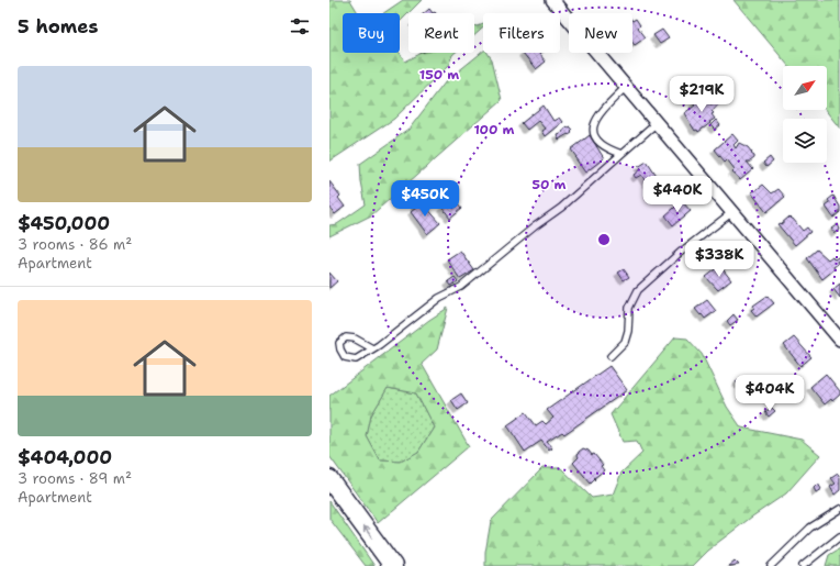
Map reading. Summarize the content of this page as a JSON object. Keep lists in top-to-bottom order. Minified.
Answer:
{"north":"top right","page":{"heading":"5 homes","chip":["Buy","Rent","Filters","New"],"list":[{"name":"$450,000","note":"3 rooms · 86 m² · Apartment"},{"name":"$404,000","note":"3 rooms · 89 m² · Apartment"}],"price":["$219K","$440K","$450K","$338K","$404K"]},"rings":["150 m","100 m","50 m"]}
